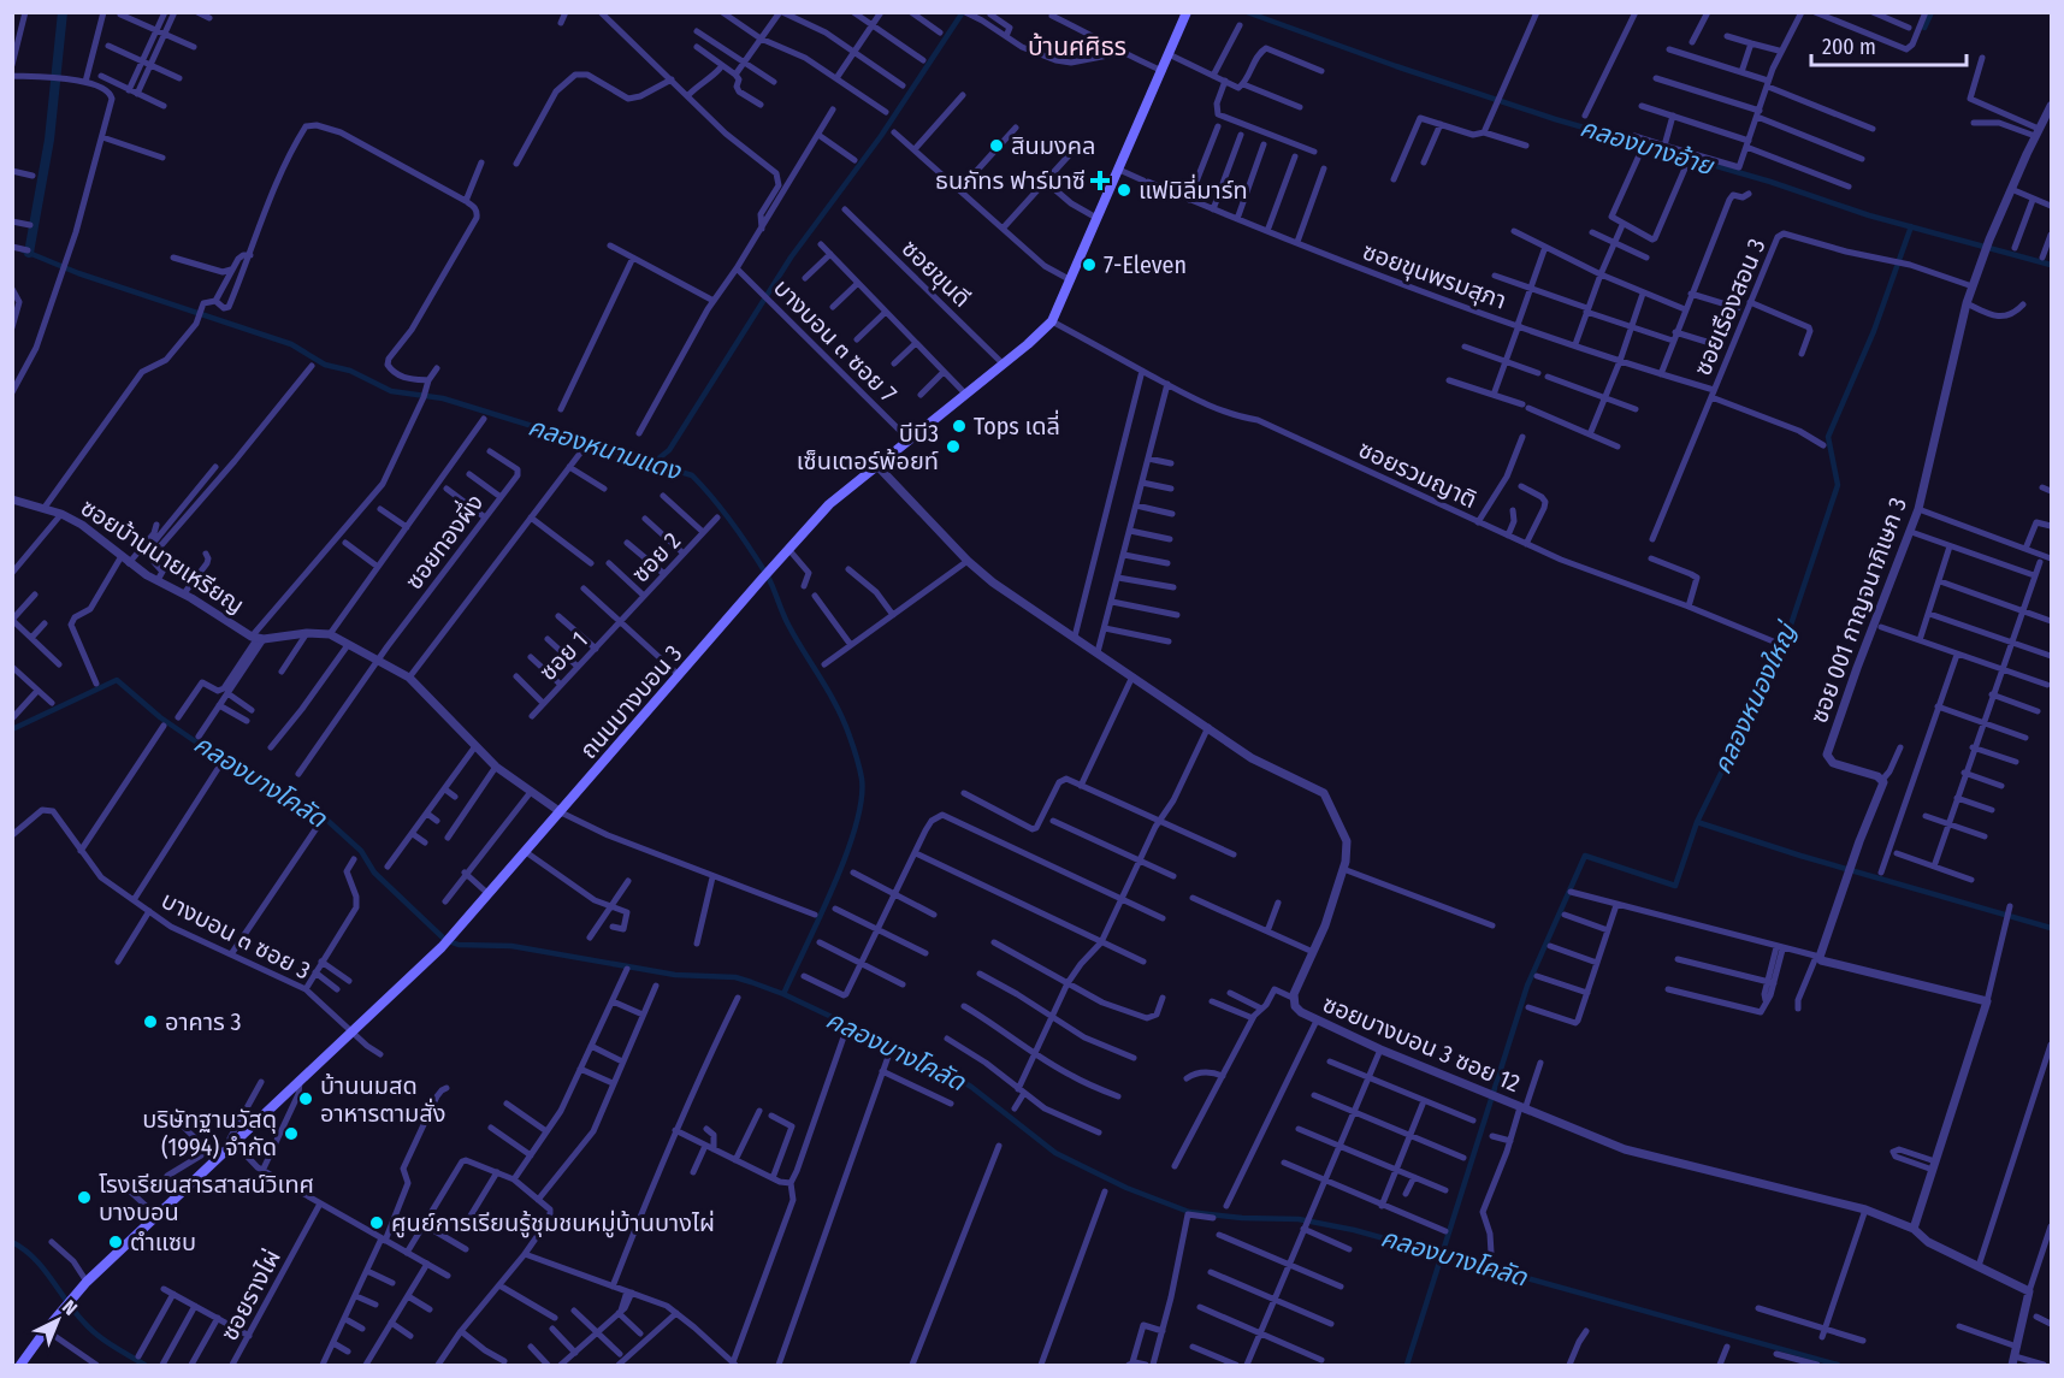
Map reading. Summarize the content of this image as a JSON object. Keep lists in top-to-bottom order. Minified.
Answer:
{"streets":{"main road":["ถนนบางบอน 3"],"street":["ซอยขุนดี","ซอยขุนพรมสุภา","ซอยเรืองสอน 3","บางบอน ๓ ซอย 7","ซอยรวมญาติ","ซอยทองผึ่ง","ซอยบ้านนายเหรียญ","ซอย 2","ซอย 001 กาญจนาภิเษก 3","ซอย 1","บางบอน ๓ ซอย 3","ซอยบางบอน 3 ซอย 12","ซอยรางไผ่"]},"crossings":[["ซอยขุนดี","ถนนบางบอน 3"],["ซอยขุนพรมสุภา","ซอยเรืองสอน 3"],["ซอยขุนพรมสุภา","ถนนบางบอน 3"],["ซอยเรืองสอน 3","ซอย 001 กาญจนาภิเษก 3"],["บางบอน ๓ ซอย 7","ถนนบางบอน 3"],["ซอยรวมญาติ","ถนนบางบอน 3"],["ซอย 2","ซอย 1"],["ถนนบางบอน 3","บางบอน ๓ ซอย 3"],["ถนนบางบอน 3","ซอยบางบอน 3 ซอย 12"]],"districts":["บ้านศศิธร"],"water":["คลองบางอ้าย","คลองหนามแดง","คลองหนองใหญ่","คลองบางโคลัด"],"places":{"other":["สินมงคล","แฟมิลี่มาร์ท","7-Eleven","Tops เดลี่","บีบี3 เซ็นเตอร์พ้อยท์","อาคาร 3","บ้านนมสด อาหารตามสั่ง","บริษัทฐานวัสดุ (1994) จำกัด","โรงเรียนสารสาสน์วิเทศ บางบอน","ศูนย์การเรียนรู้ชุมชนหมู่บ้านบางไผ่","ตำแซบ"],"health":["ธนภัทร ฟาร์มาซี"]},"scale_bar":"200 m","north":"top right"}
